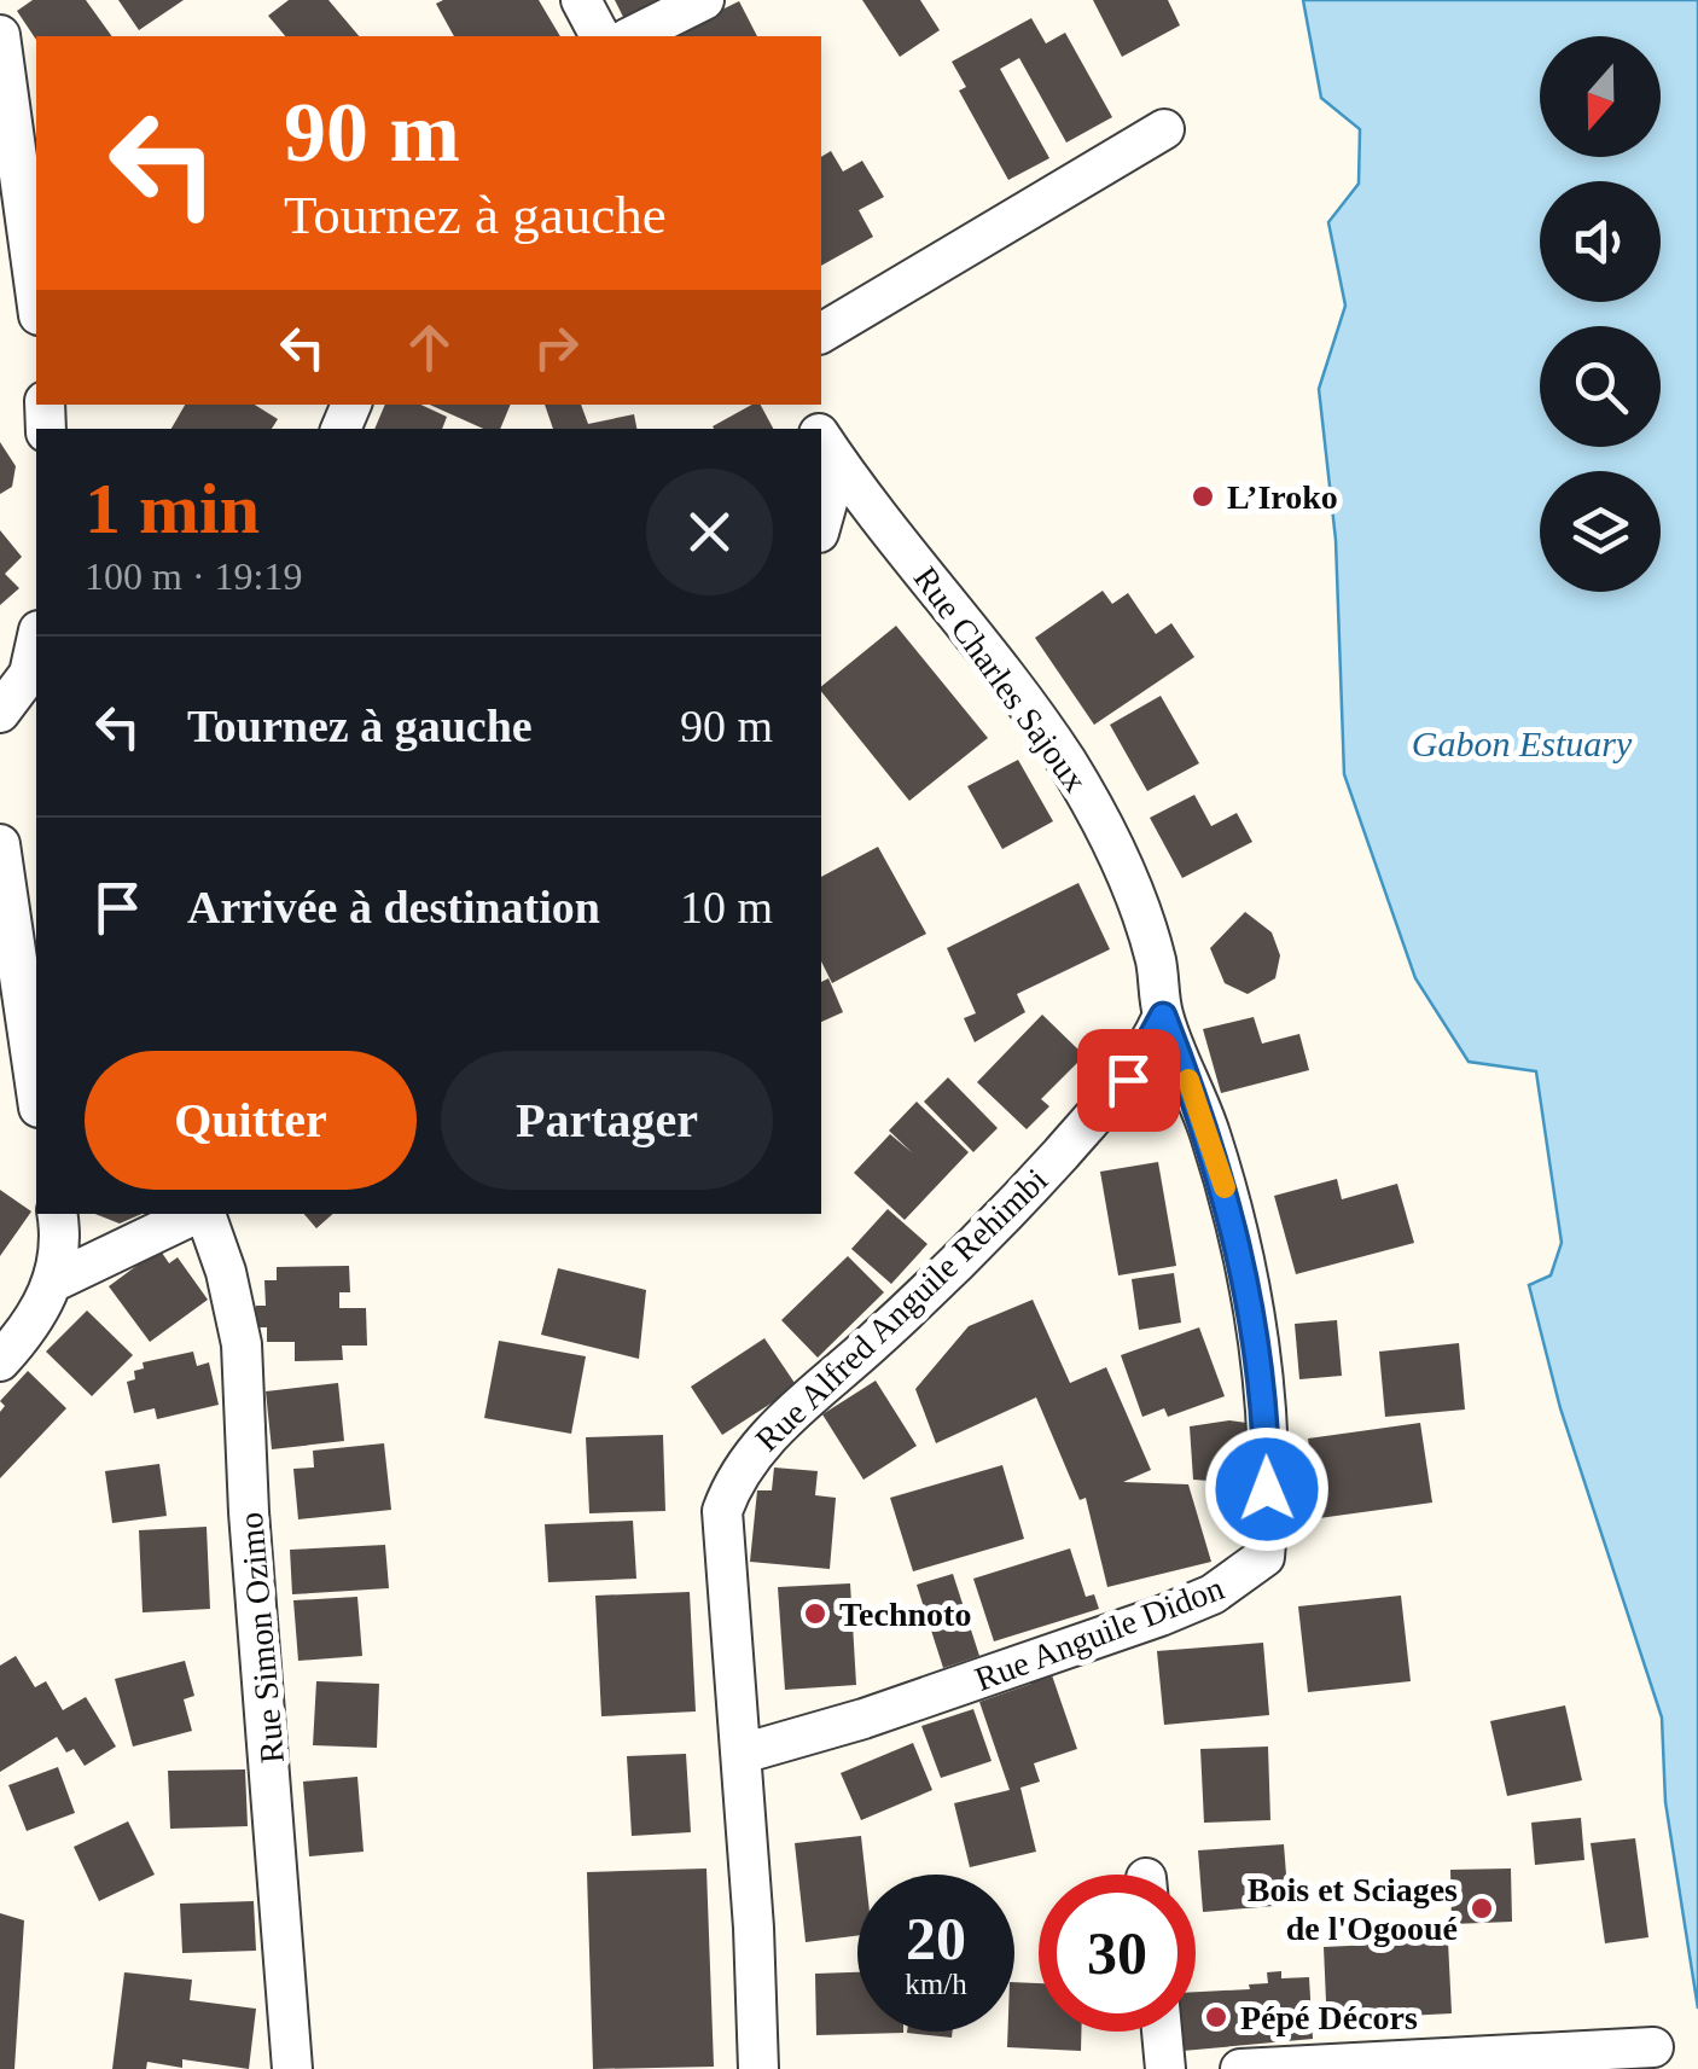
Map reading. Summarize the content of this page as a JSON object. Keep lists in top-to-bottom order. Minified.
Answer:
{"streets":{"street":["Rue Charles Sajoux","Rue Alfred Anguile Rehimbi","Rue Anguile Didon","Rue Simon Ozimo"]},"crossings":[["Rue Charles Sajoux","Rue Alfred Anguile Rehimbi"],["Rue Charles Sajoux","Rue Anguile Didon"],["Rue Alfred Anguile Rehimbi","Rue Anguile Didon"]],"water":["Gabon Estuary"],"places":["L’Iroko","Technoto","Bois et Sciages de l'Ogooué","Pépé Décors"],"north":"bottom","page":{"turn":["90 m","Tournez à gauche"],"heading":["1 min","100 m · 19:19"],"list":[{"name":"Tournez à gauche","value":"90 m"},{"name":"Arrivée à destination","value":"10 m"}],"buttons":["Quitter","Partager"],"speed":"20 km/h","limit":"30"}}
